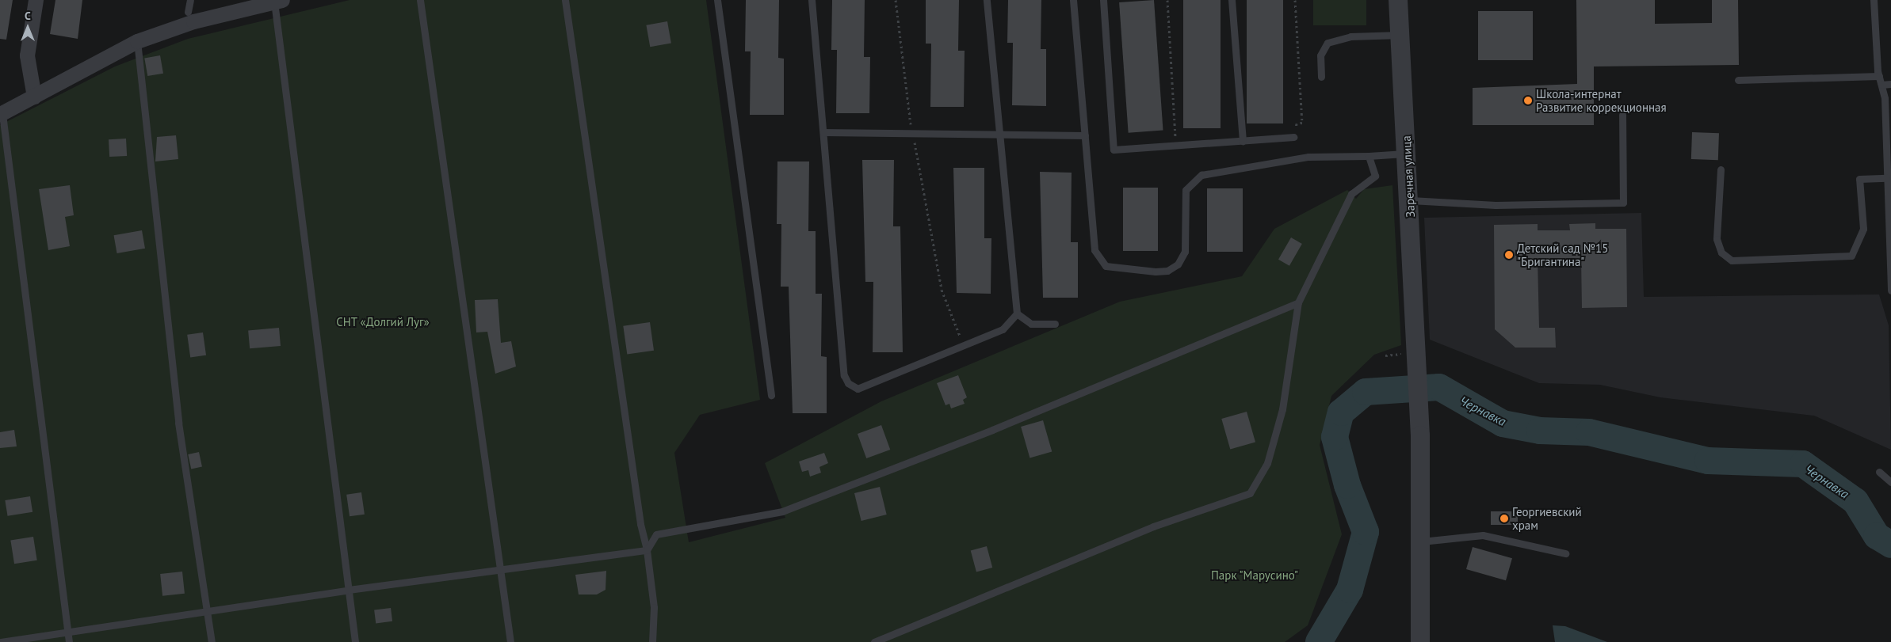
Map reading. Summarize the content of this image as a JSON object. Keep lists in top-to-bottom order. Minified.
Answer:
{"streets":{"street":["Заречная улица"]},"water":["Чернавка"],"parks":["СНТ «Долгий Луг»","Парк \"Марусино\""],"places":["Школа-интернат Развитие коррекционная","Детский сад №15 \"Бригантина\"","Георгиевский храм"],"north":"top"}
